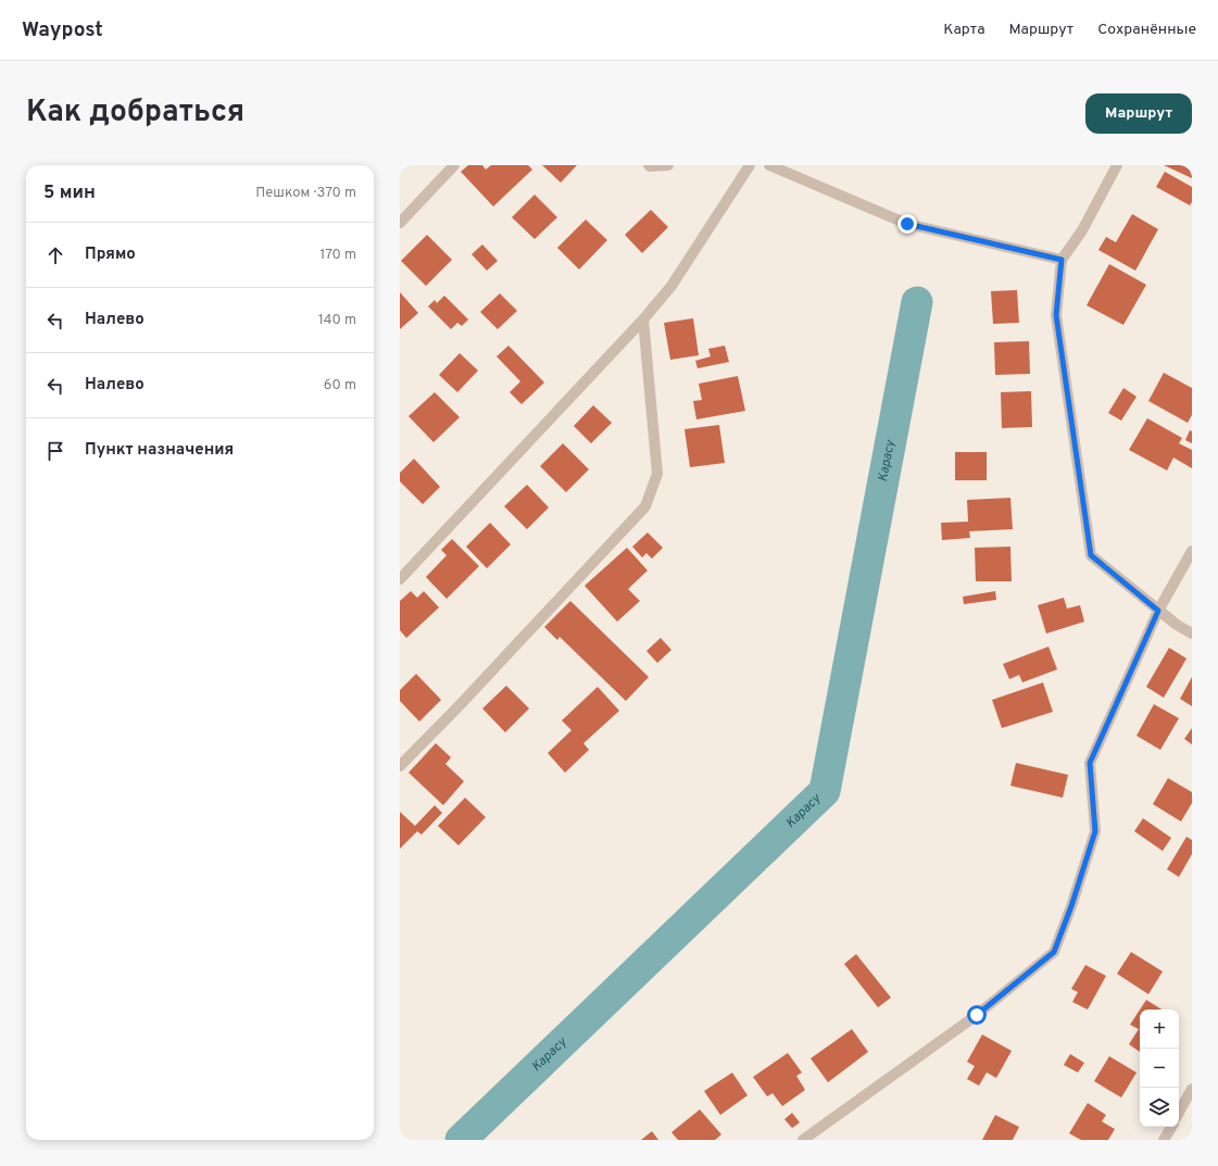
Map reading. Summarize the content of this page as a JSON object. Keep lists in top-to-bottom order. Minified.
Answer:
{"water":["Карасу"],"page":{"header":"Waypost","nav":["Карта","Маршрут","Сохранённые"],"title":"Как добраться","buttons":"Маршрут","heading":["5 мин","Пешком · 370 m"],"list":[["Прямо","170 m"],["Налево","140 m"],["Налево","60 m"],"Пункт назначения"],"map_buttons":["+","−"]}}
